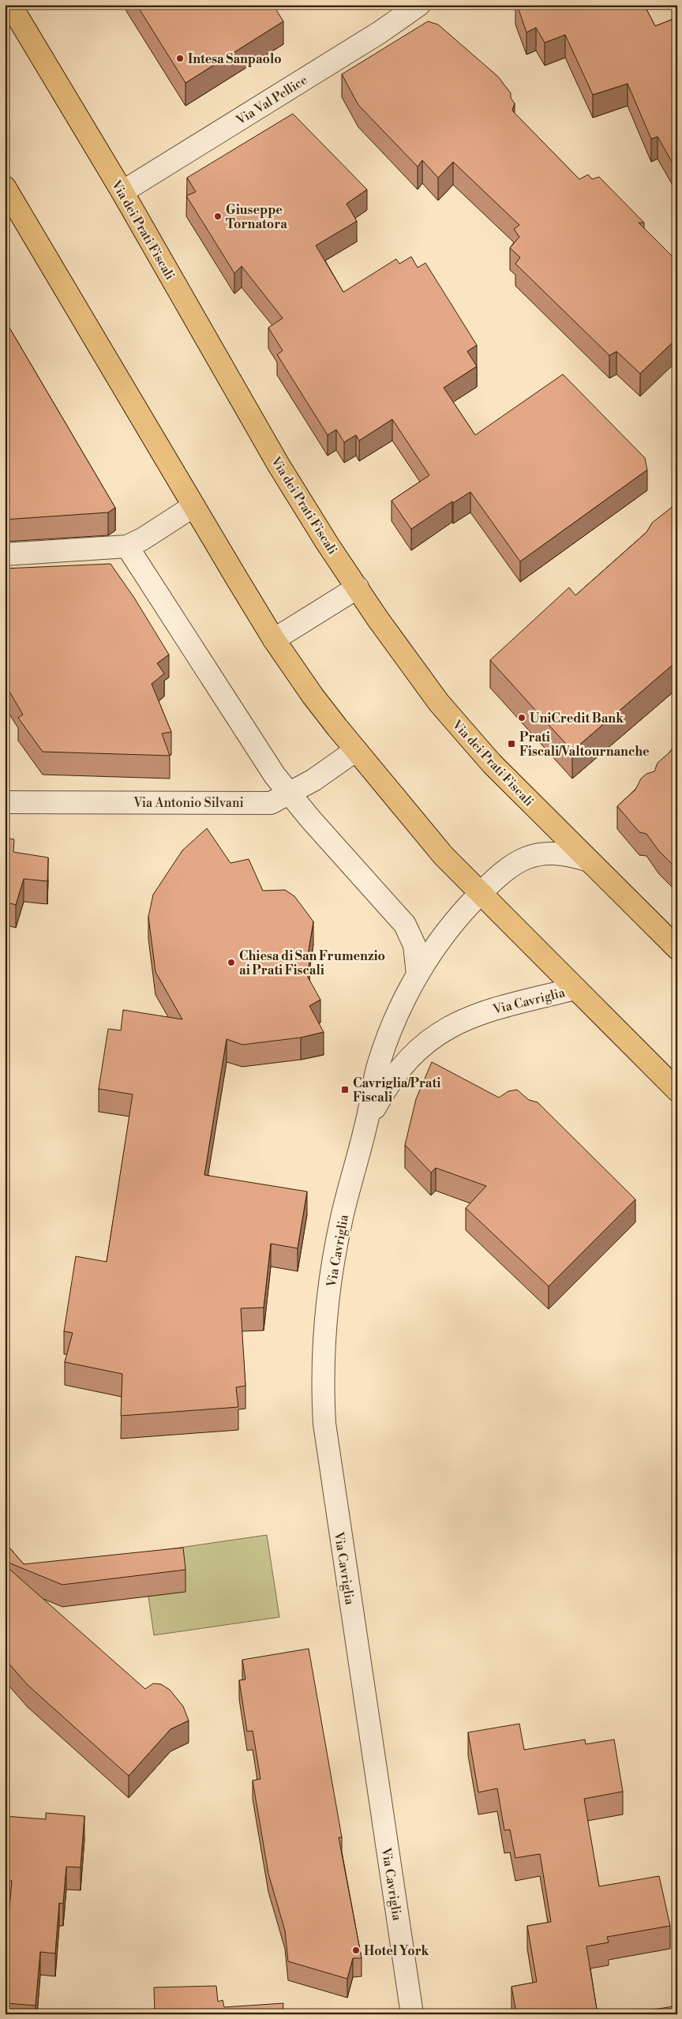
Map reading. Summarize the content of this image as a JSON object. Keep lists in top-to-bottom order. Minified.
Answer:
{"streets":{"main road":["Via dei Prati Fiscali"],"street":["Via Val Pellice","Via Antonio Silvani","Via Cavriglia"]},"crossings":[["Via Val Pellice","Via dei Prati Fiscali"],["Via dei Prati Fiscali","Via Cavriglia"]],"places":{"other":["Intesa Sanpaolo","Giuseppe Tornatora","UniCredit Bank","Chiesa di San Frumenzio ai Prati Fiscali","Hotel York"],"transit":["Prati Fiscali/Valtournanche","Cavriglia/Prati Fiscali"]}}
